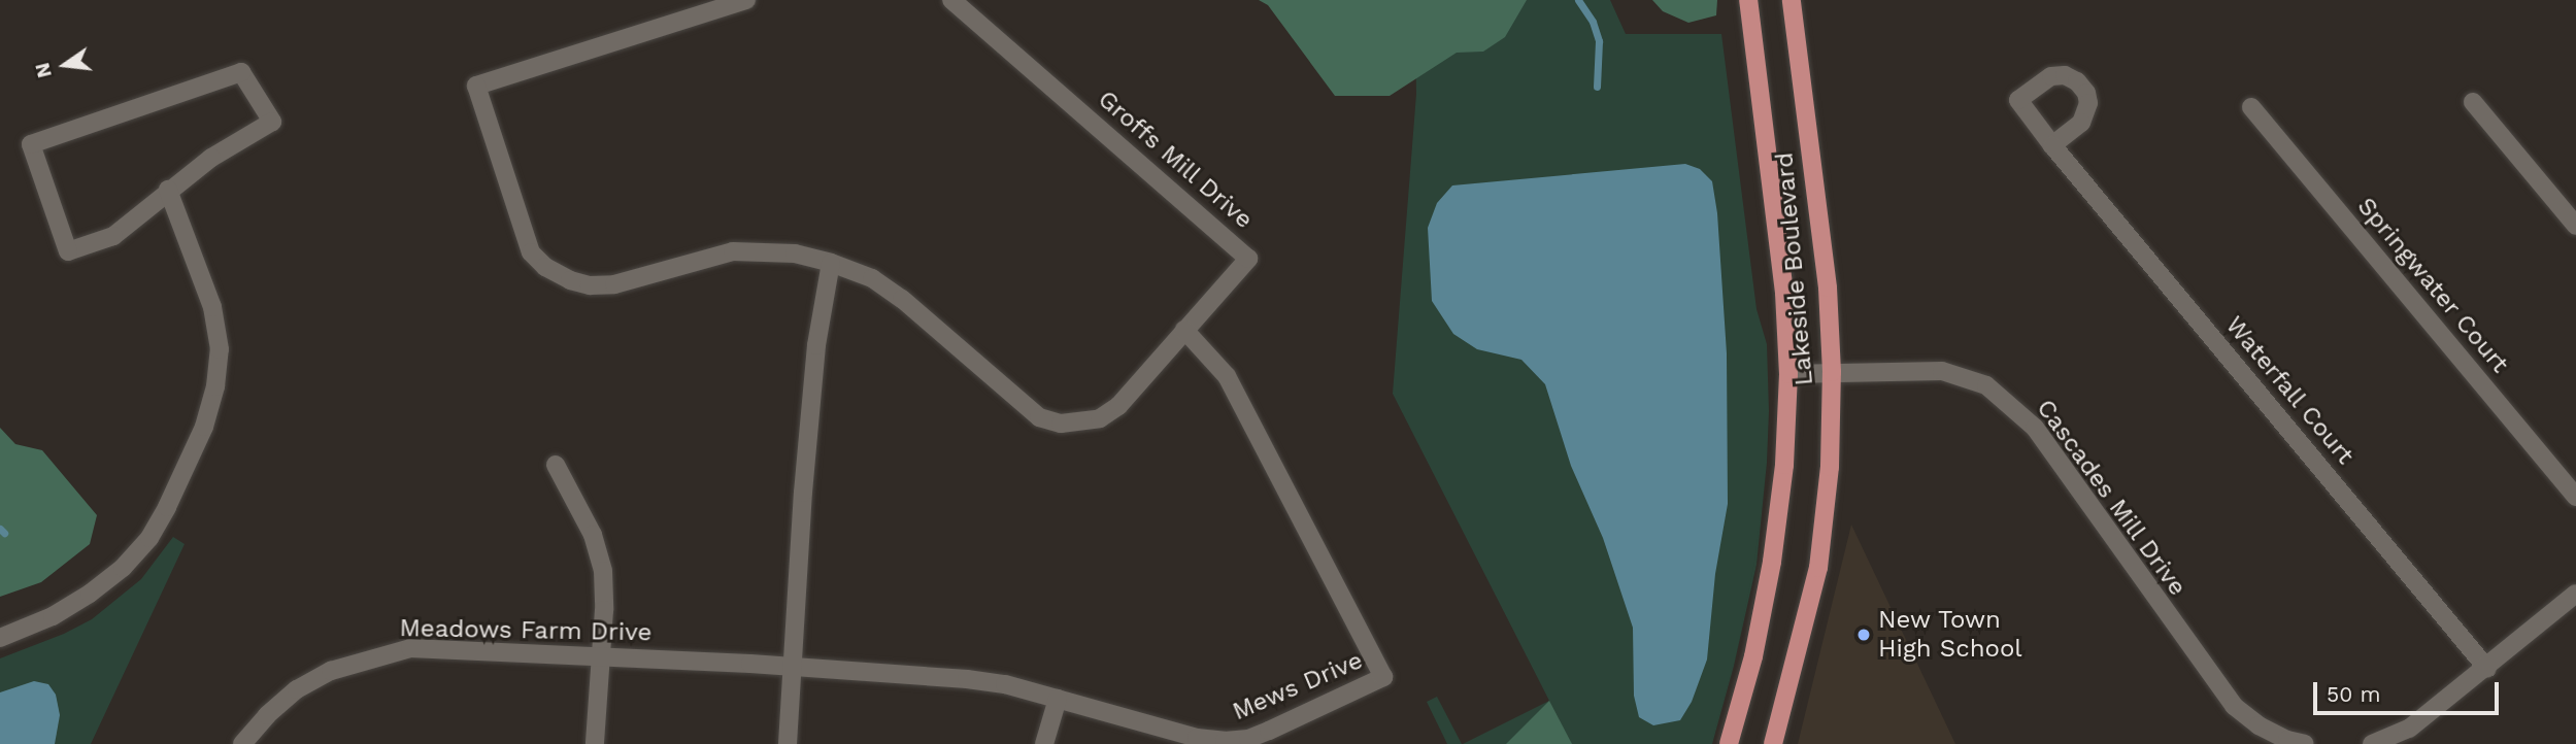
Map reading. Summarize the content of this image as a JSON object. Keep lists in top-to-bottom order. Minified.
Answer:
{"streets":{"main road":["Lakeside Boulevard"],"street":["Groffs Mill Drive","Springwater Court","Waterfall Court","Cascades Mill Drive","Meadows Farm Drive","Mews Drive"]},"crossings":[["Groffs Mill Drive","Mews Drive"],["Lakeside Boulevard","Cascades Mill Drive"],["Meadows Farm Drive","Mews Drive"]],"places":["New Town High School"],"scale_bar":"50 m","north":"left"}
